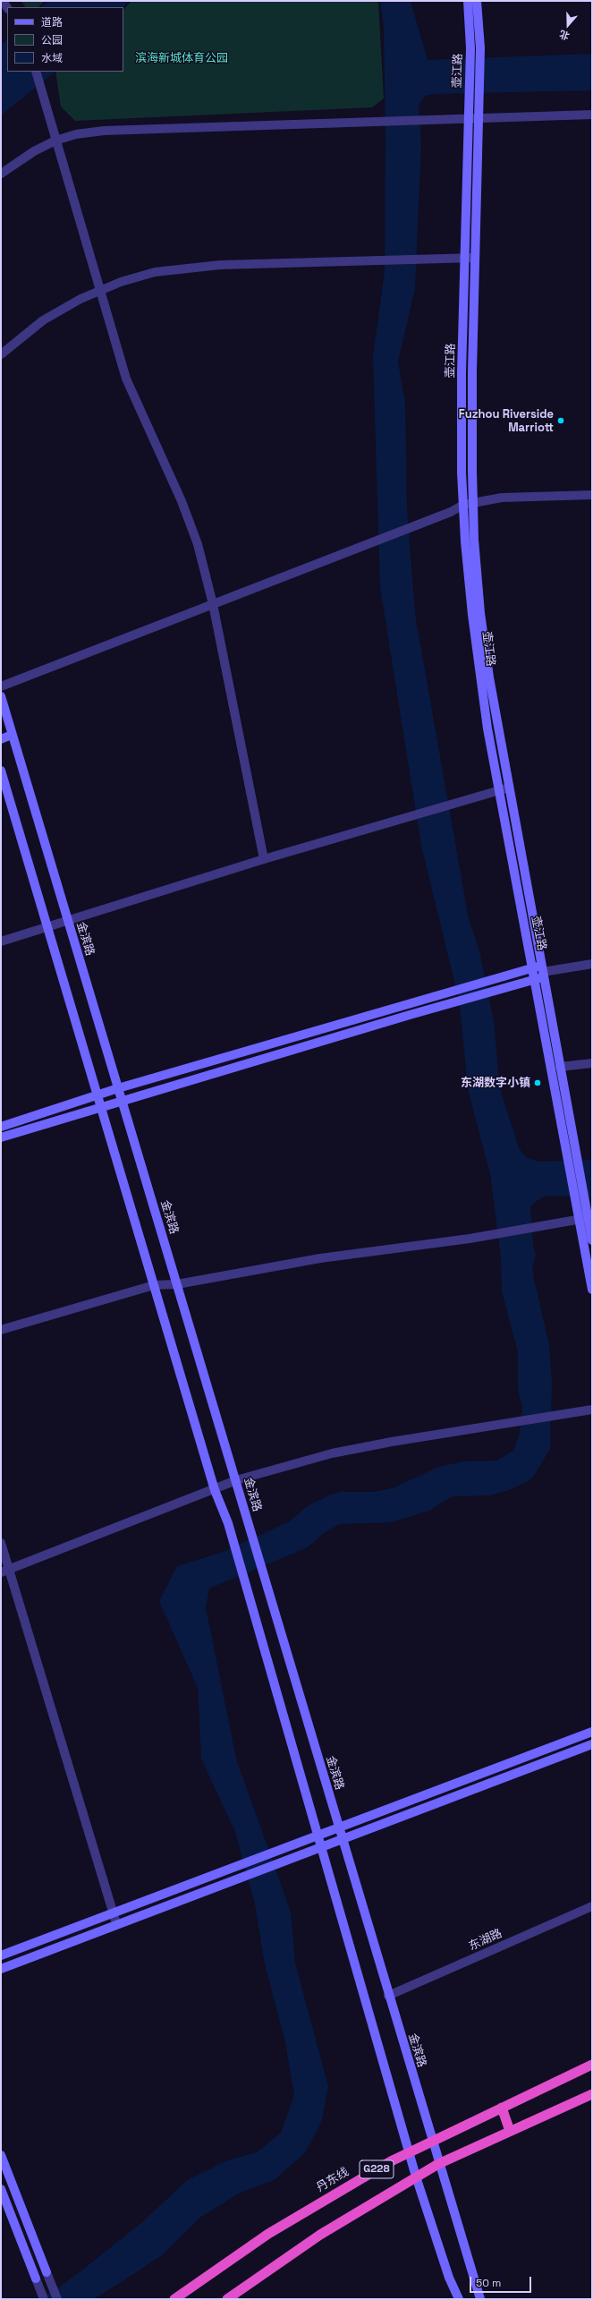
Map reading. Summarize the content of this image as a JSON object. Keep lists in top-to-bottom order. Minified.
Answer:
{"streets":{"highway":["G228","丹东线"],"main road":["壶江路","金滨路"],"street":["东湖路"]},"crossings":[["金滨路","东湖路"],["金滨路","G228"],["金滨路","丹东线"]],"parks":["滨海新城体育公园"],"places":["Fuzhou Riverside Marriott","东湖数字小镇"],"legend":["道路","公园","水域"],"scale_bar":"50 m","north":"bottom"}
